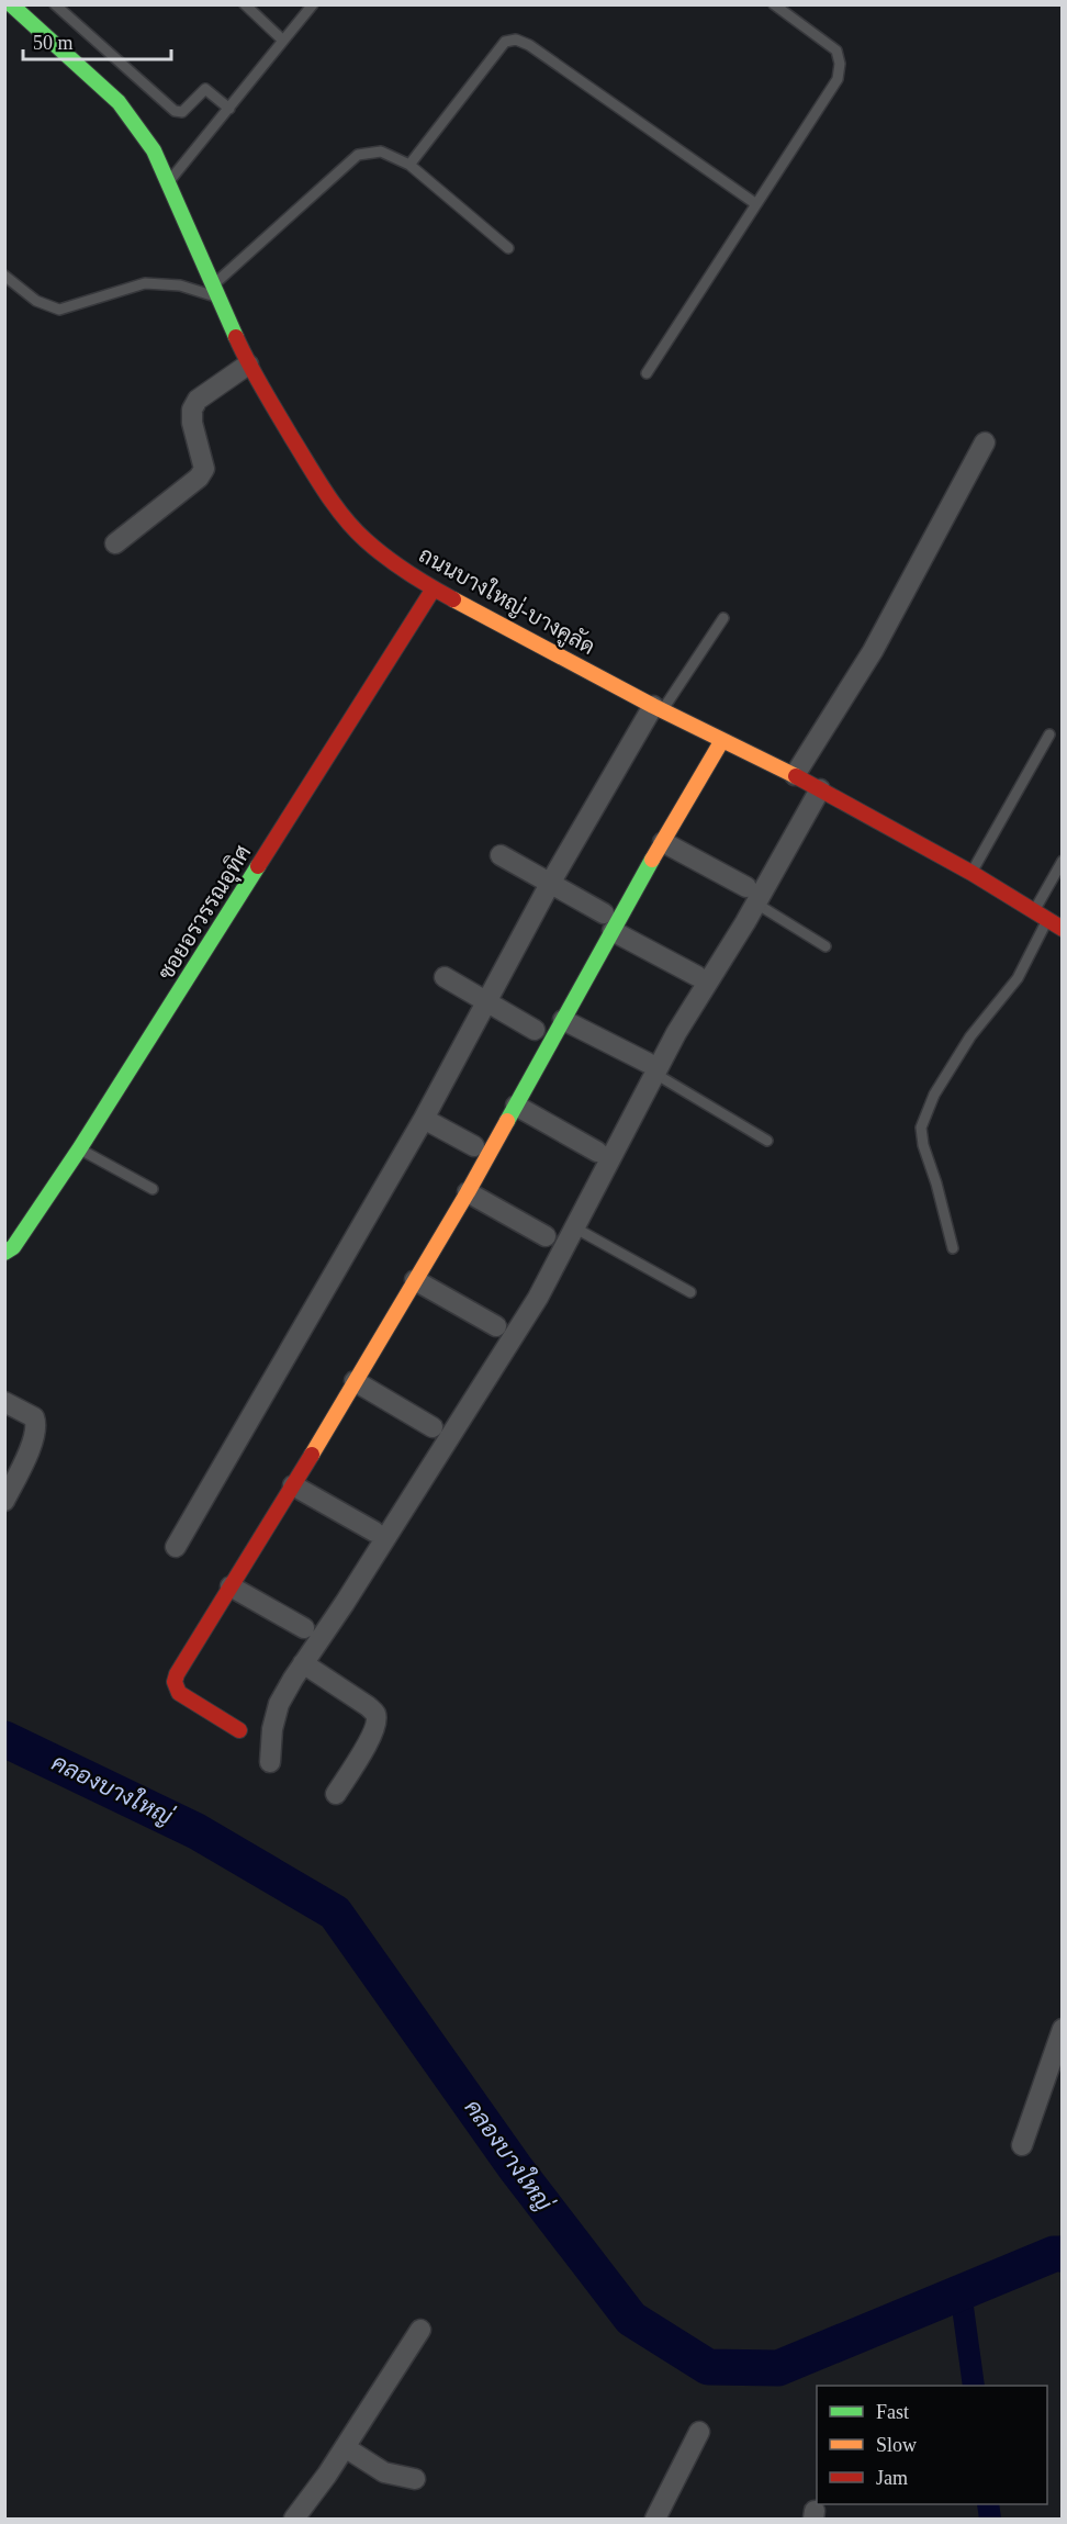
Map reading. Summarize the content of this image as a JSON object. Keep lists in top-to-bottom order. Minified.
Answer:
{"streets":{"street":["ถนนบางใหญ่-บางคูลัด","ซอยอรวรรณอุทิศ"]},"crossings":[["ถนนบางใหญ่-บางคูลัด","ซอยอรวรรณอุทิศ"]],"water":["คลองบางใหญ่"],"legend":["Fast","Slow","Jam"],"scale_bar":"50 m"}
